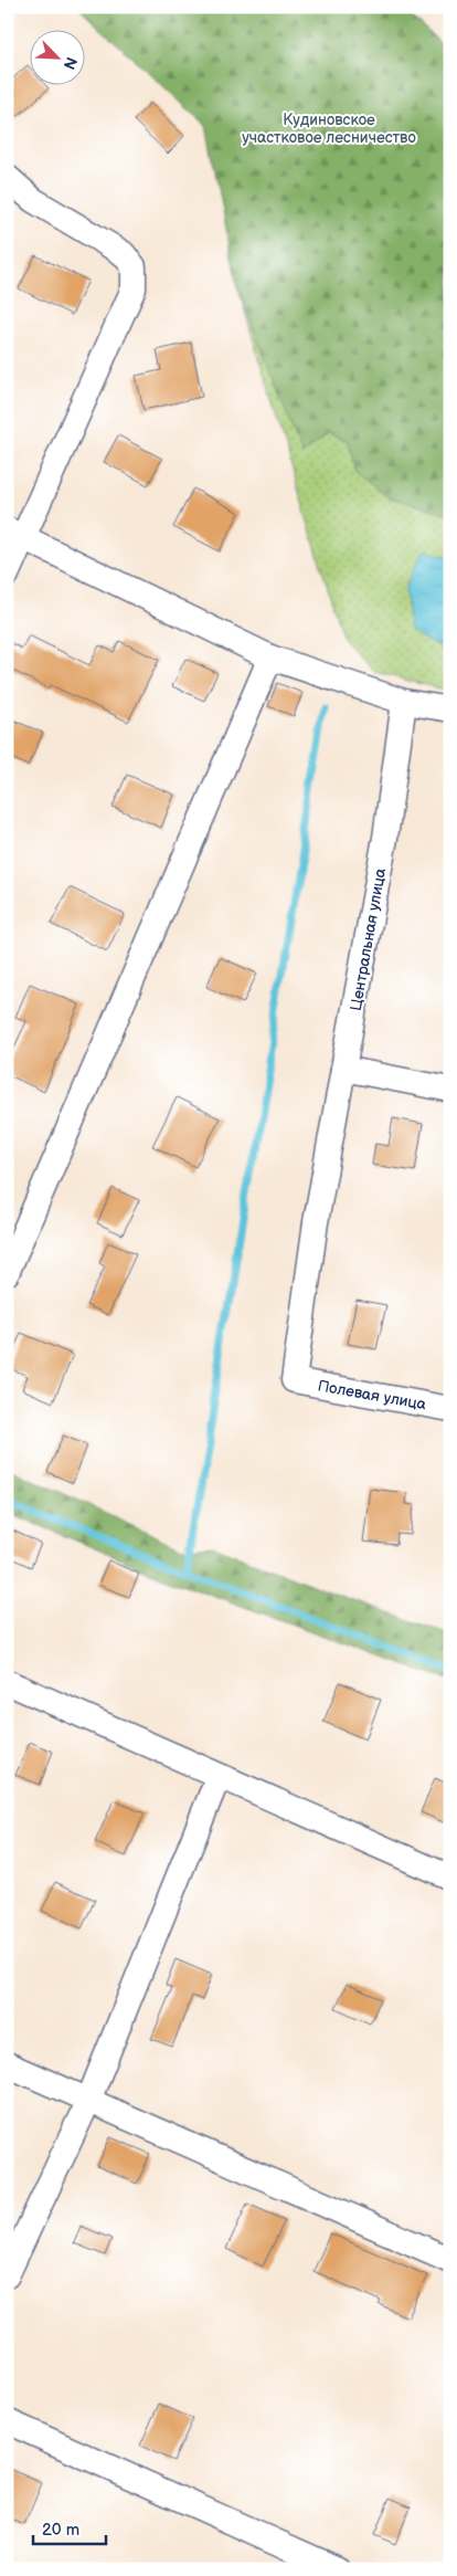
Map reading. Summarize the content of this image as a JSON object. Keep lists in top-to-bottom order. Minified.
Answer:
{"streets":{"street":["Центральная улица","Полевая улица"]},"crossings":[["Центральная улица","Полевая улица"]],"parks":["Кудиновское участковое лесничество"],"scale_bar":"20 m","north":"bottom right"}
